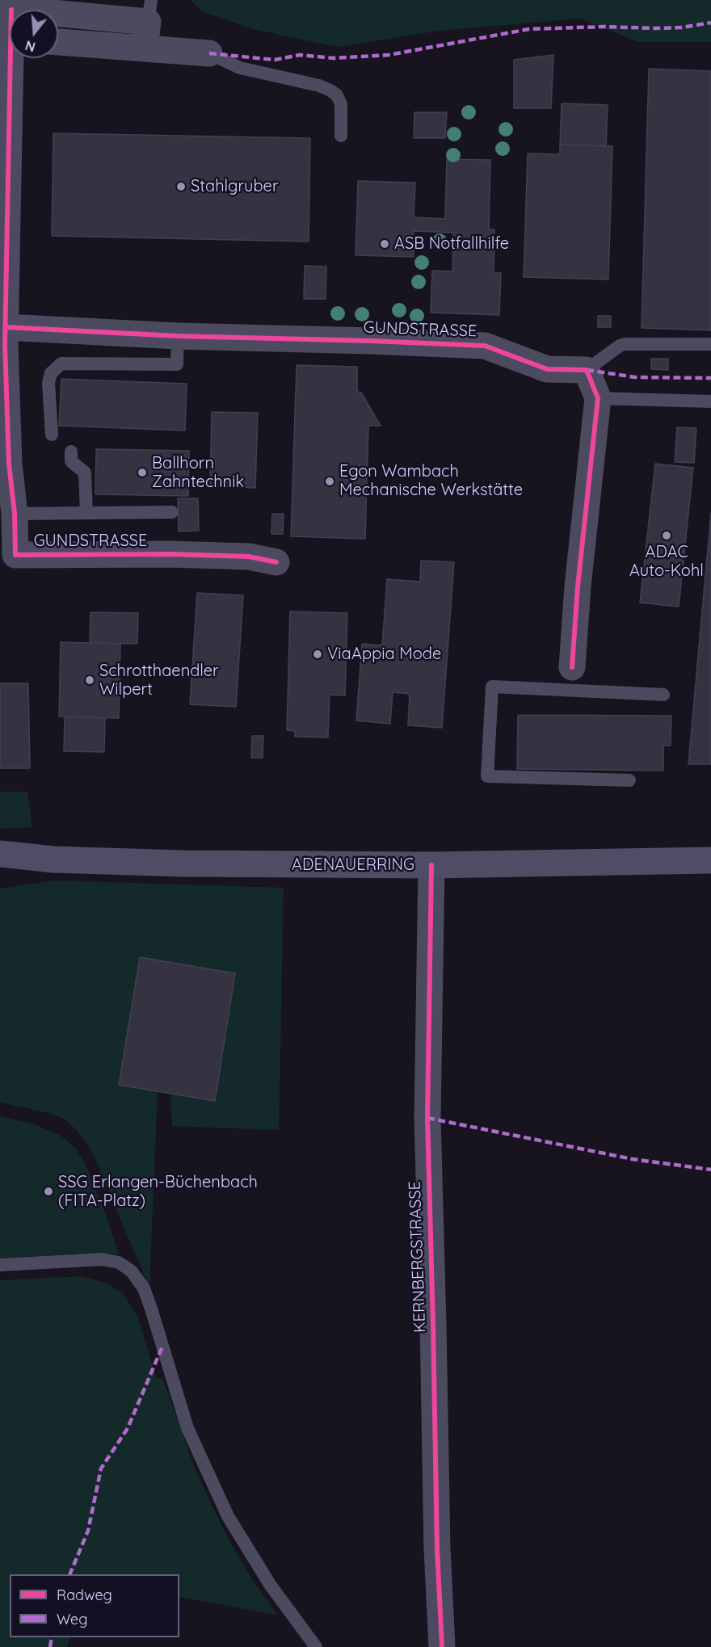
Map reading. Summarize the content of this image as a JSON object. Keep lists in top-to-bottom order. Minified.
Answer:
{"streets":{"main road":["ADENAUERRING"],"street":["GUNDSTRASSE","KERNBERGSTRASSE"]},"crossings":[["ADENAUERRING","KERNBERGSTRASSE"]],"places":["Stahlgruber","ASB Notfallhilfe","Ballhorn Zahntechnik","Egon Wambach Mechanische Werkstätte","ADAC Auto-Kohl","ViaAppia Mode","Schrotthaendler Wilpert","SSG Erlangen-Büchenbach (FITA-Platz)"],"legend":["Radweg","Weg"],"north":"bottom"}
